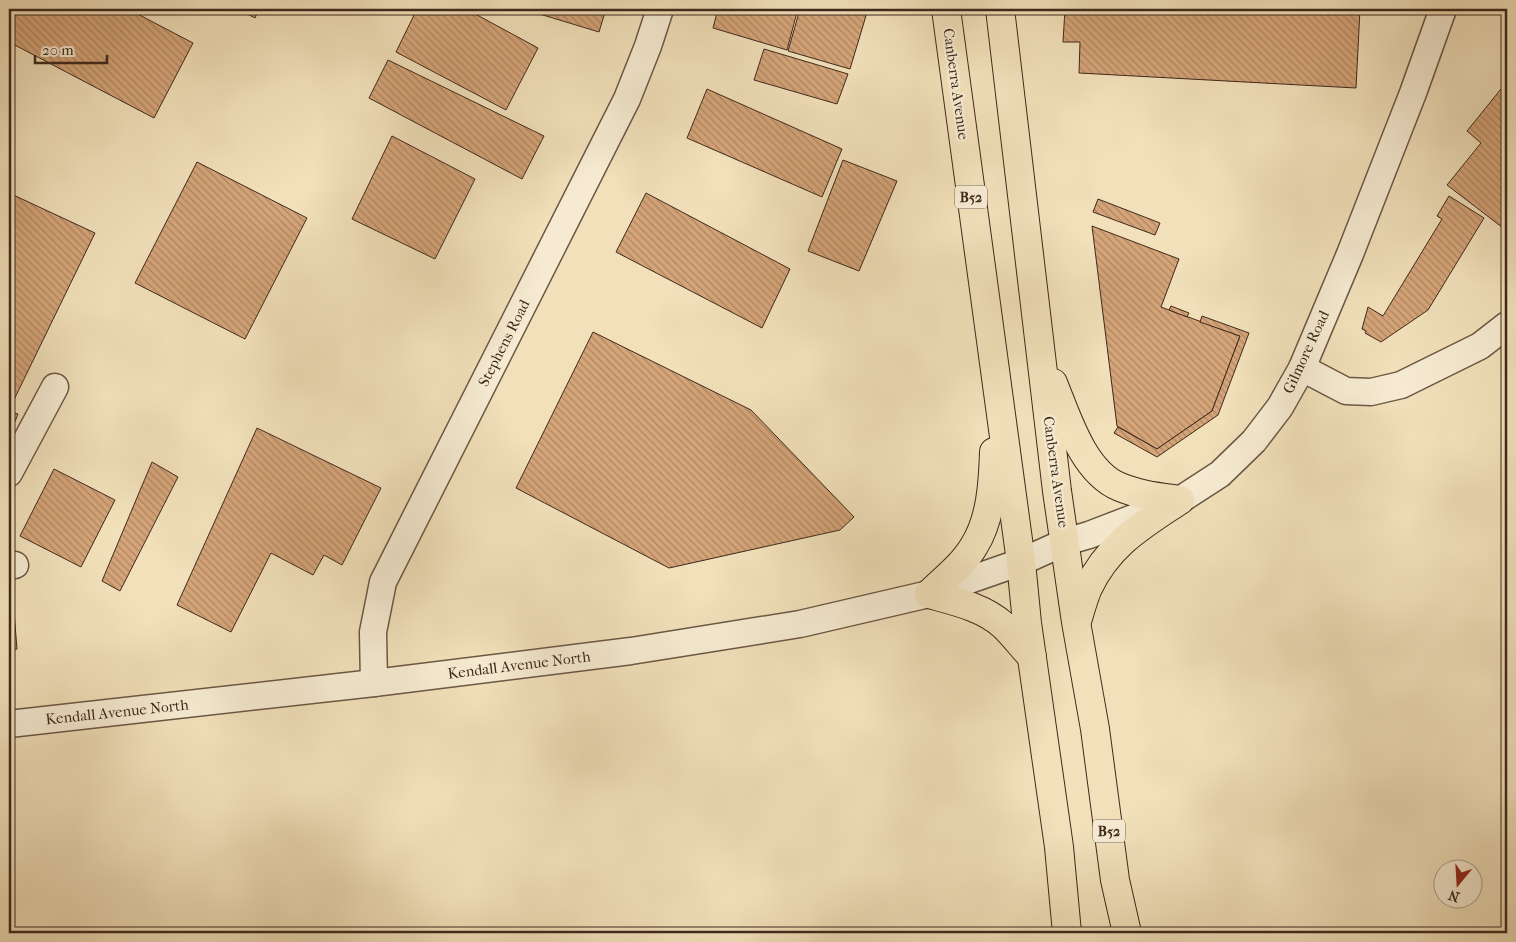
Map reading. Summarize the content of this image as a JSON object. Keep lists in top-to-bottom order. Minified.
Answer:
{"streets":{"highway":["Canberra Avenue","B52"],"street":["Stephens Road","Gilmore Road","Kendall Avenue North"]},"crossings":[["Canberra Avenue","Gilmore Road"],["Canberra Avenue","Kendall Avenue North"],["Stephens Road","Kendall Avenue North"],["Gilmore Road","Kendall Avenue North"]],"scale_bar":"20 m","north":"bottom"}
